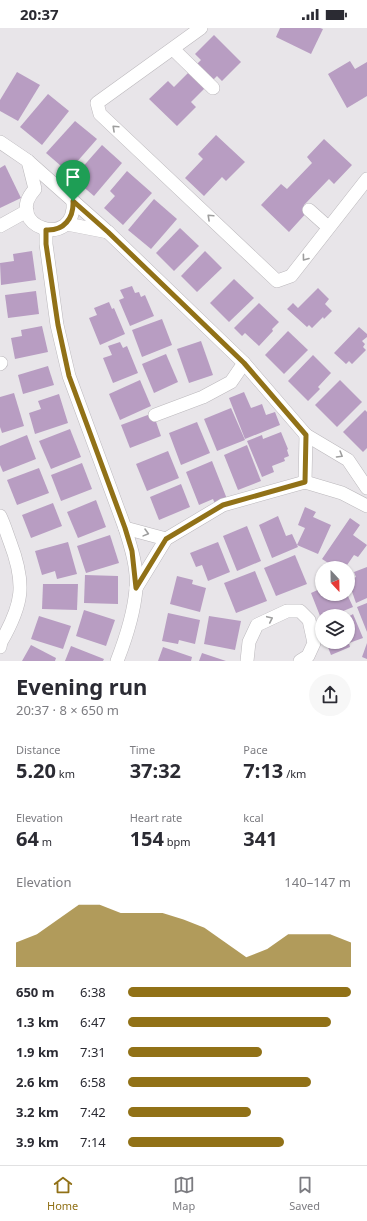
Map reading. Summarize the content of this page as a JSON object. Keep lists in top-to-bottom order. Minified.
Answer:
{"north":"bottom","page":{"status":"20:37","heading":["Evening run","20:37 · 8 × 650 m"],"stats":[["Distance","5.20 km"],["Time","37:32"],["Pace","7:13 /km"],["Elevation","64 m"],["Heart rate","154 bpm"],["kcal","341"]],"chart":["Elevation","140–147 m"],"list":[{"name":"650 m","note":"6:38"},{"name":"1.3 km","note":"6:47"},{"name":"1.9 km","note":"7:31"},{"name":"2.6 km","note":"6:58"},{"name":"3.2 km","note":"7:42"},{"name":"3.9 km","note":"7:14"}],"tabs":["Home","Map","Saved"]}}
